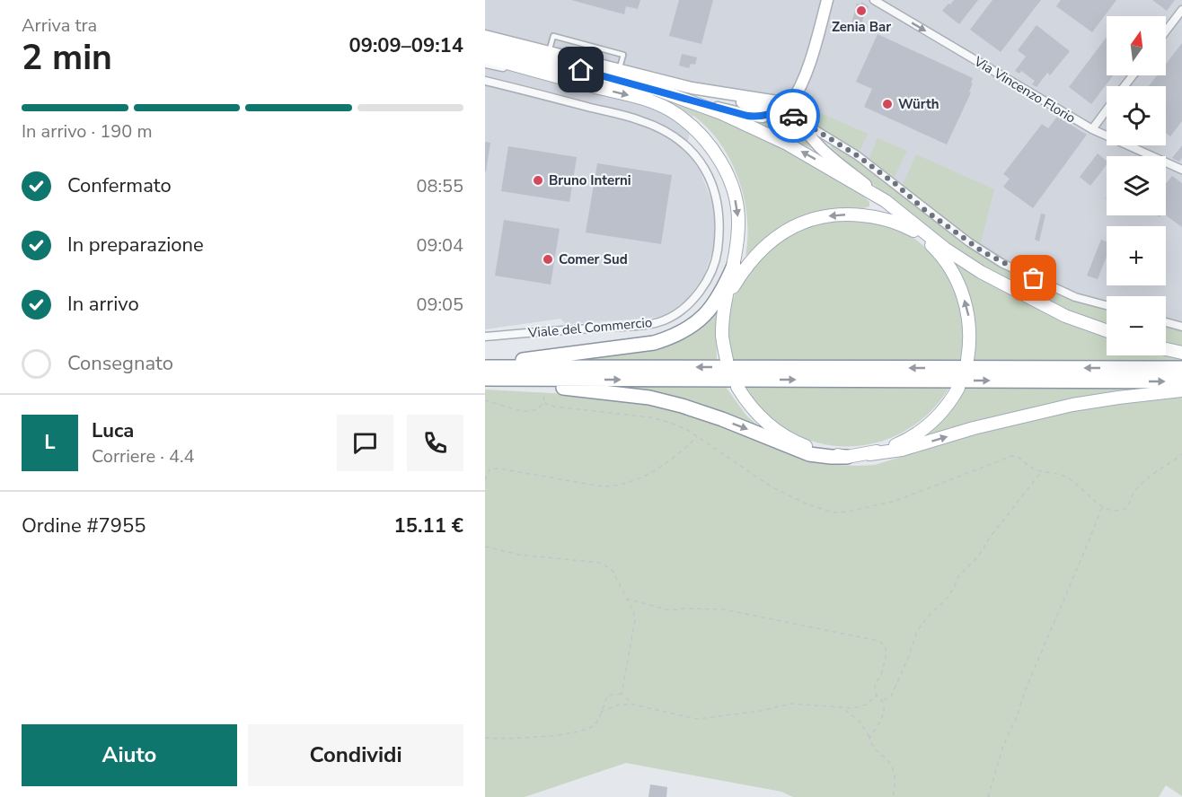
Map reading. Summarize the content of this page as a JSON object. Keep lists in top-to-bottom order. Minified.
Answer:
{"streets":{"street":["Via Vincenzo Florio","Viale del Commercio"]},"one_way":["Via Vincenzo Florio"],"places":["Zenia Bar","Würth","Bruno Interni","Comer Sud"],"north":"top","page":{"heading":["2 min","Arriva tra","09:09–09:14"],"panel":["Luca","Corriere · 4.4","Ordine #7955","15.11 €"],"map_buttons":["+","−"],"bar":"In arrivo · 190 m","list":[["Confermato","08:55"],["In preparazione","09:04"],["In arrivo","09:05"],"Consegnato"],"round":"L","buttons":["Aiuto","Condividi"]}}
